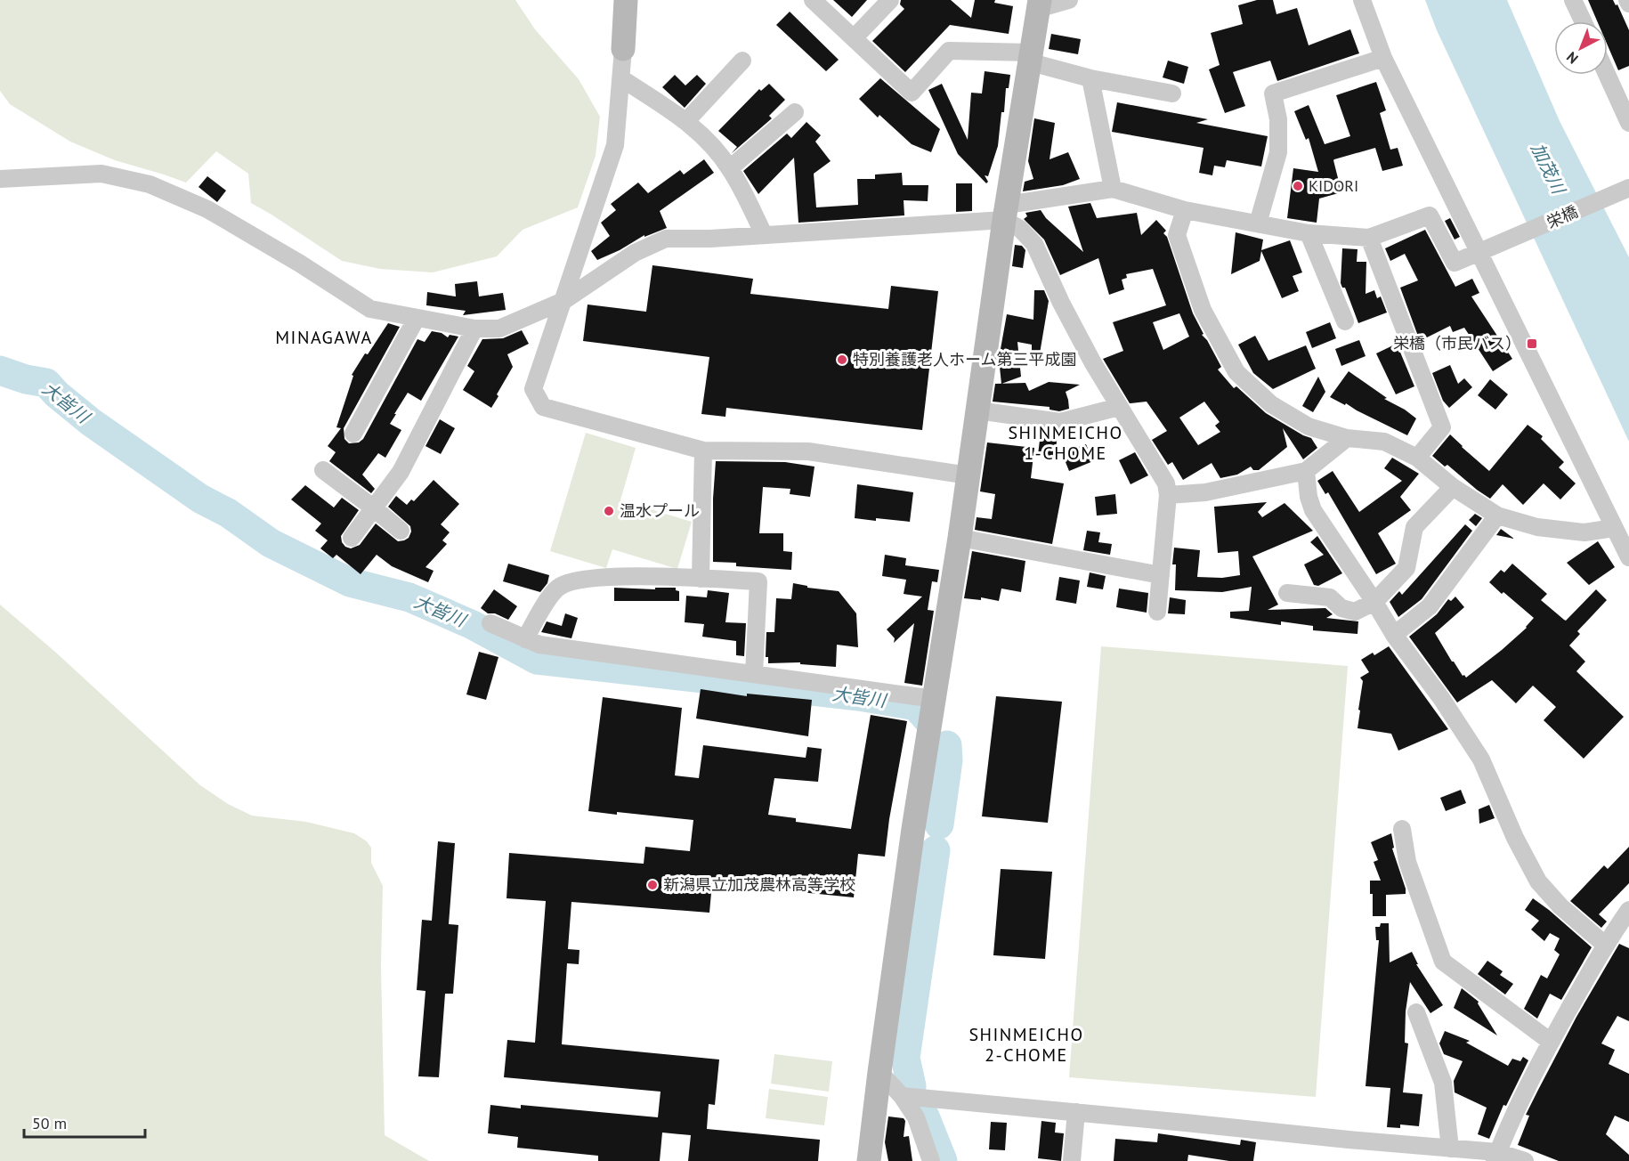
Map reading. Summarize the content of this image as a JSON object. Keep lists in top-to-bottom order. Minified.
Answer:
{"streets":{"street":["栄橋"]},"districts":["MINAGAWA","SHINMEICHO 1-CHOME","SHINMEICHO 2-CHOME"],"water":["加茂川","大皆川"],"places":{"other":["KIDORI","特別養護老人ホーム第三平成園","温水プール","新潟県立加茂農林高等学校"],"transit":["栄橋（市民バス）"]},"scale_bar":"50 m","north":"bottom left"}
